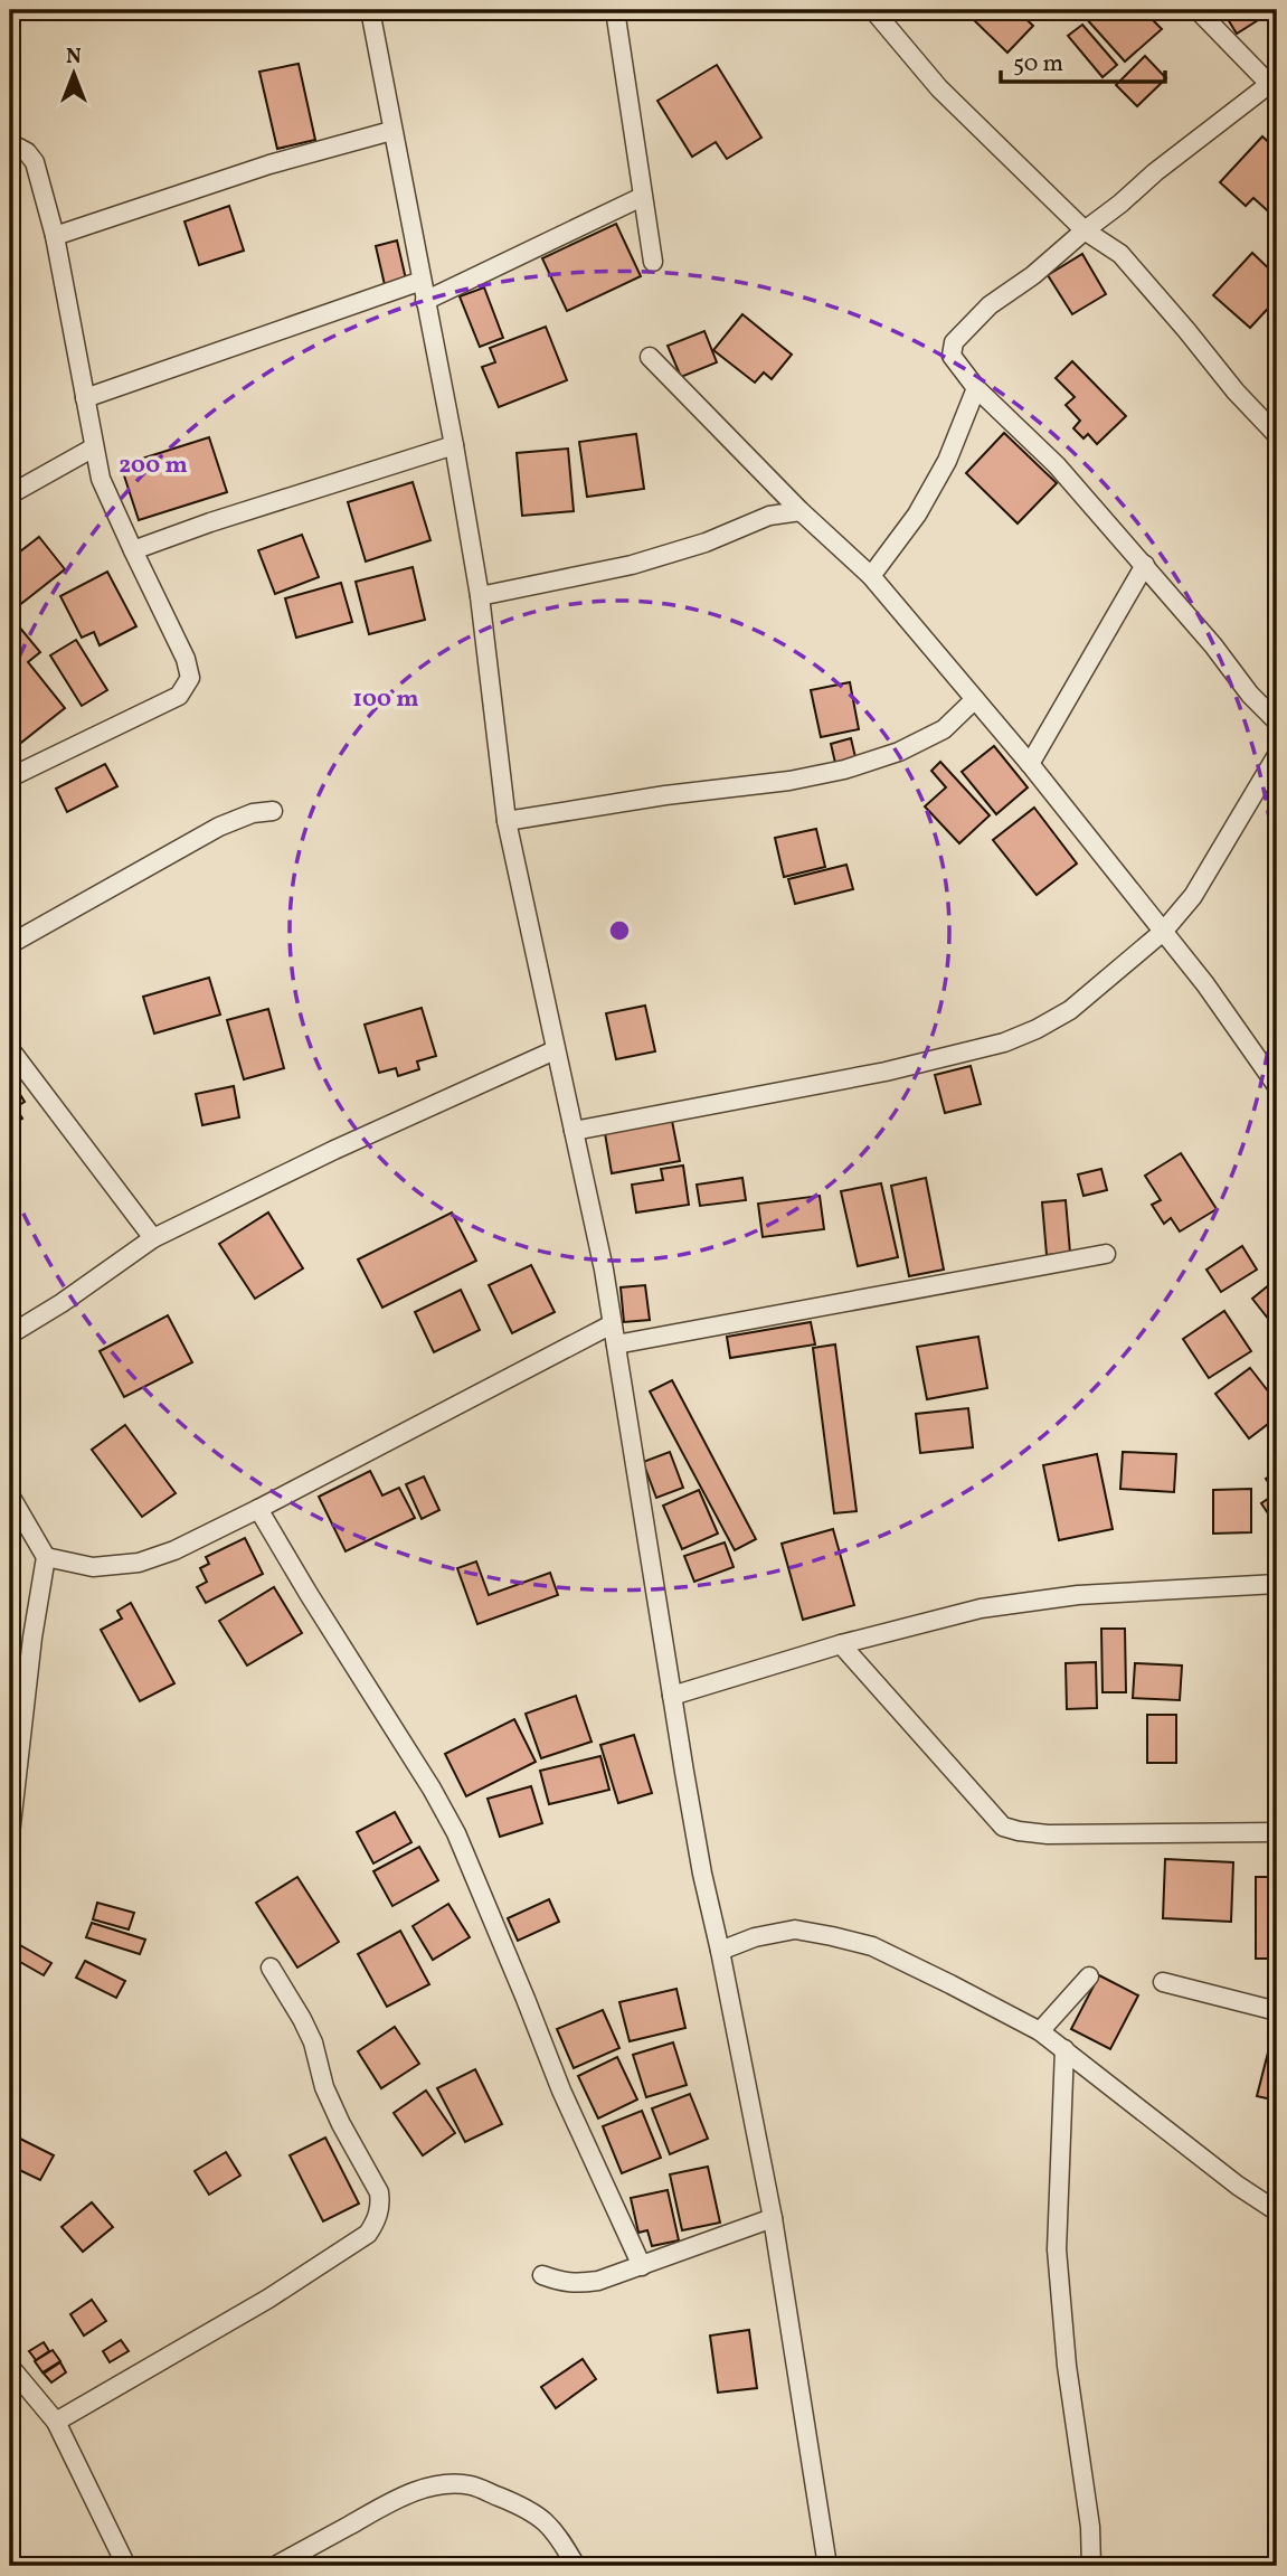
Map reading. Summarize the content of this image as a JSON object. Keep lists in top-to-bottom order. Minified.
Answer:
{"scale_bar":"50 m","north":"top","rings":["200 m","100 m"]}
